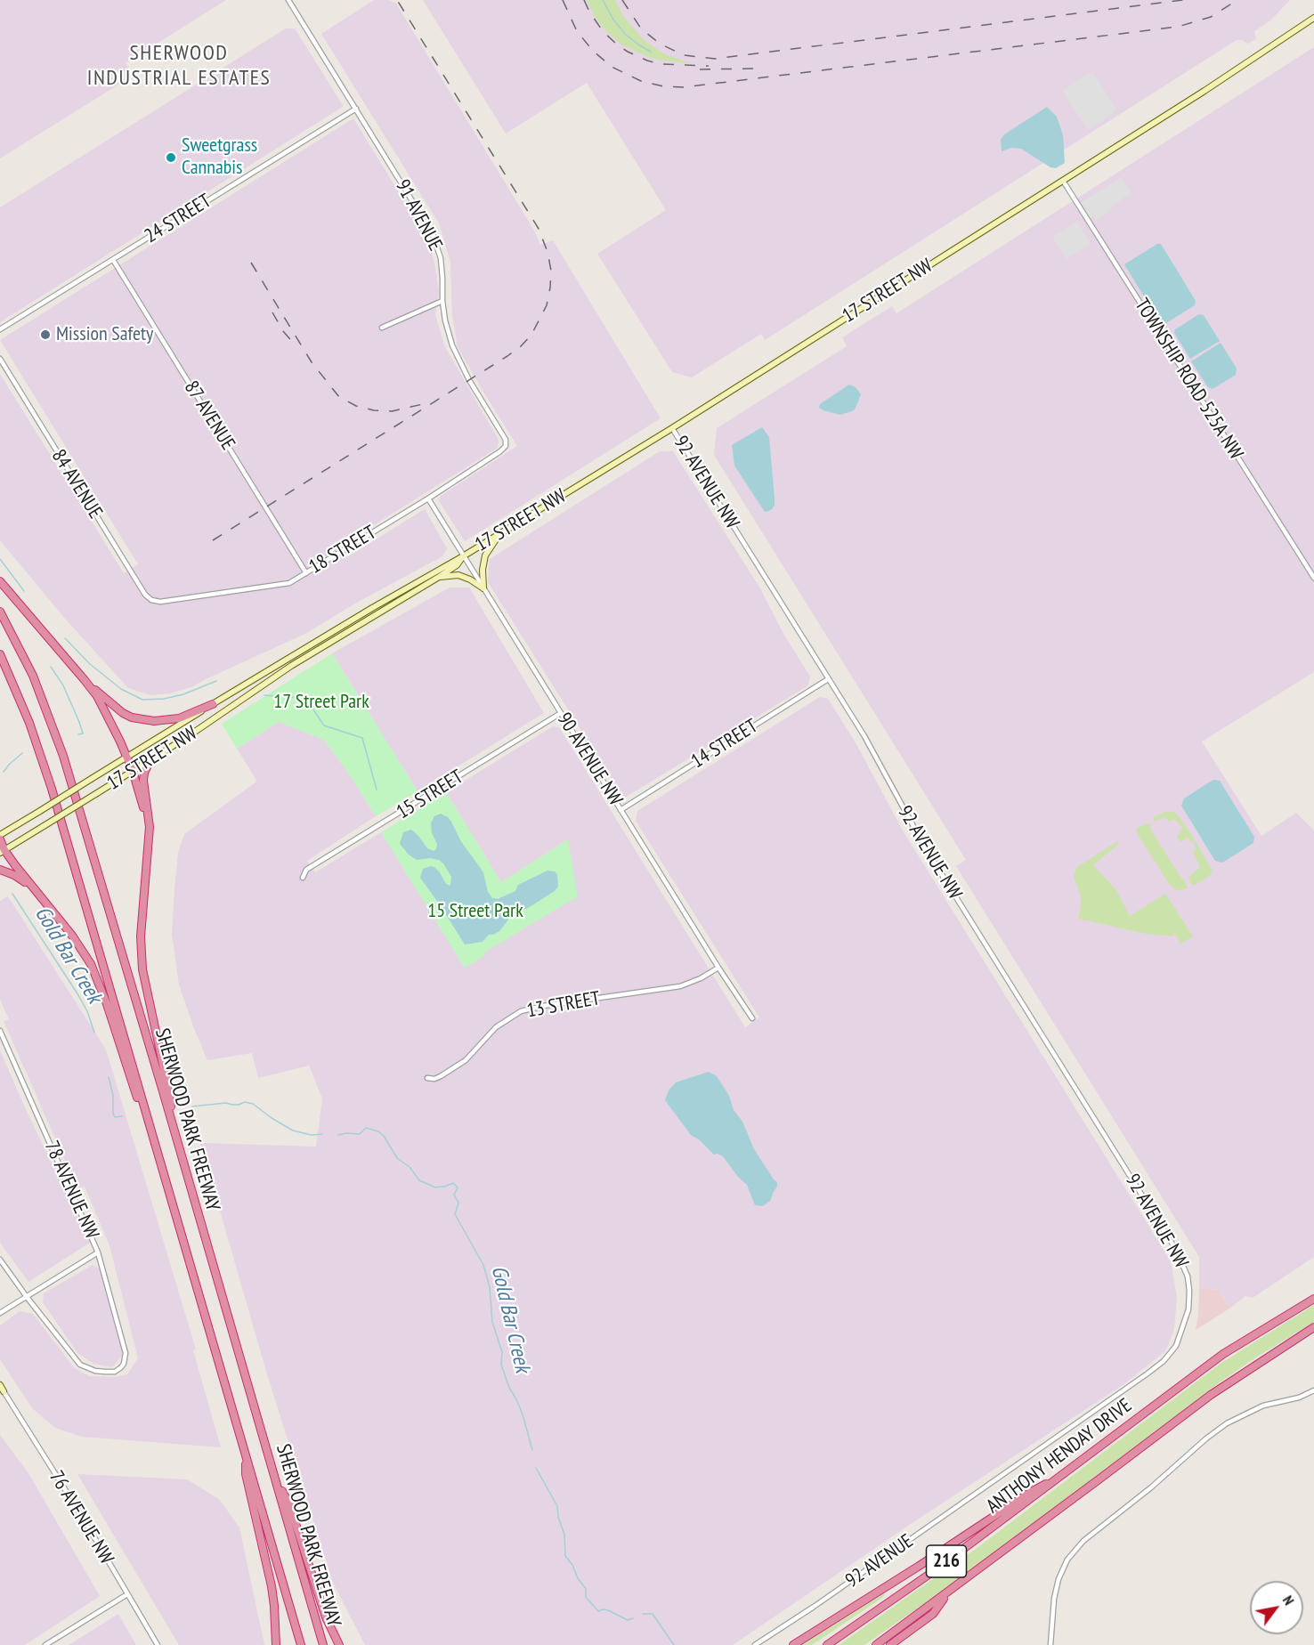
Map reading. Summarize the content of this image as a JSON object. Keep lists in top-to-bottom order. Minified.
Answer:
{"streets":{"highway":["SHERWOOD PARK FREEWAY","ANTHONY HENDAY DRIVE","216"],"main road":["17 STREET NW"],"street":["91 AVENUE","24 STREET","TOWNSHIP ROAD 525A NW","87 AVENUE","92 AVENUE NW","84 AVENUE","18 STREET","14 STREET","90 AVENUE NW","15 STREET","13 STREET","78 AVENUE NW","76 AVENUE NW","92 AVENUE"]},"crossings":[["91 AVENUE","24 STREET"],["91 AVENUE","18 STREET"],["24 STREET","87 AVENUE"],["17 STREET NW","TOWNSHIP ROAD 525A NW"],["17 STREET NW","92 AVENUE NW"],["17 STREET NW","90 AVENUE NW"],["87 AVENUE","18 STREET"],["92 AVENUE NW","14 STREET"],["92 AVENUE NW","92 AVENUE"],["84 AVENUE","18 STREET"],["18 STREET","90 AVENUE NW"],["14 STREET","90 AVENUE NW"],["90 AVENUE NW","15 STREET"],["90 AVENUE NW","13 STREET"]],"districts":["SHERWOOD INDUSTRIAL ESTATES"],"water":["Gold Bar Creek"],"parks":["17 Street Park","15 Street Park"],"places":["Sweetgrass Cannabis","Mission Safety"],"north":"top right"}
